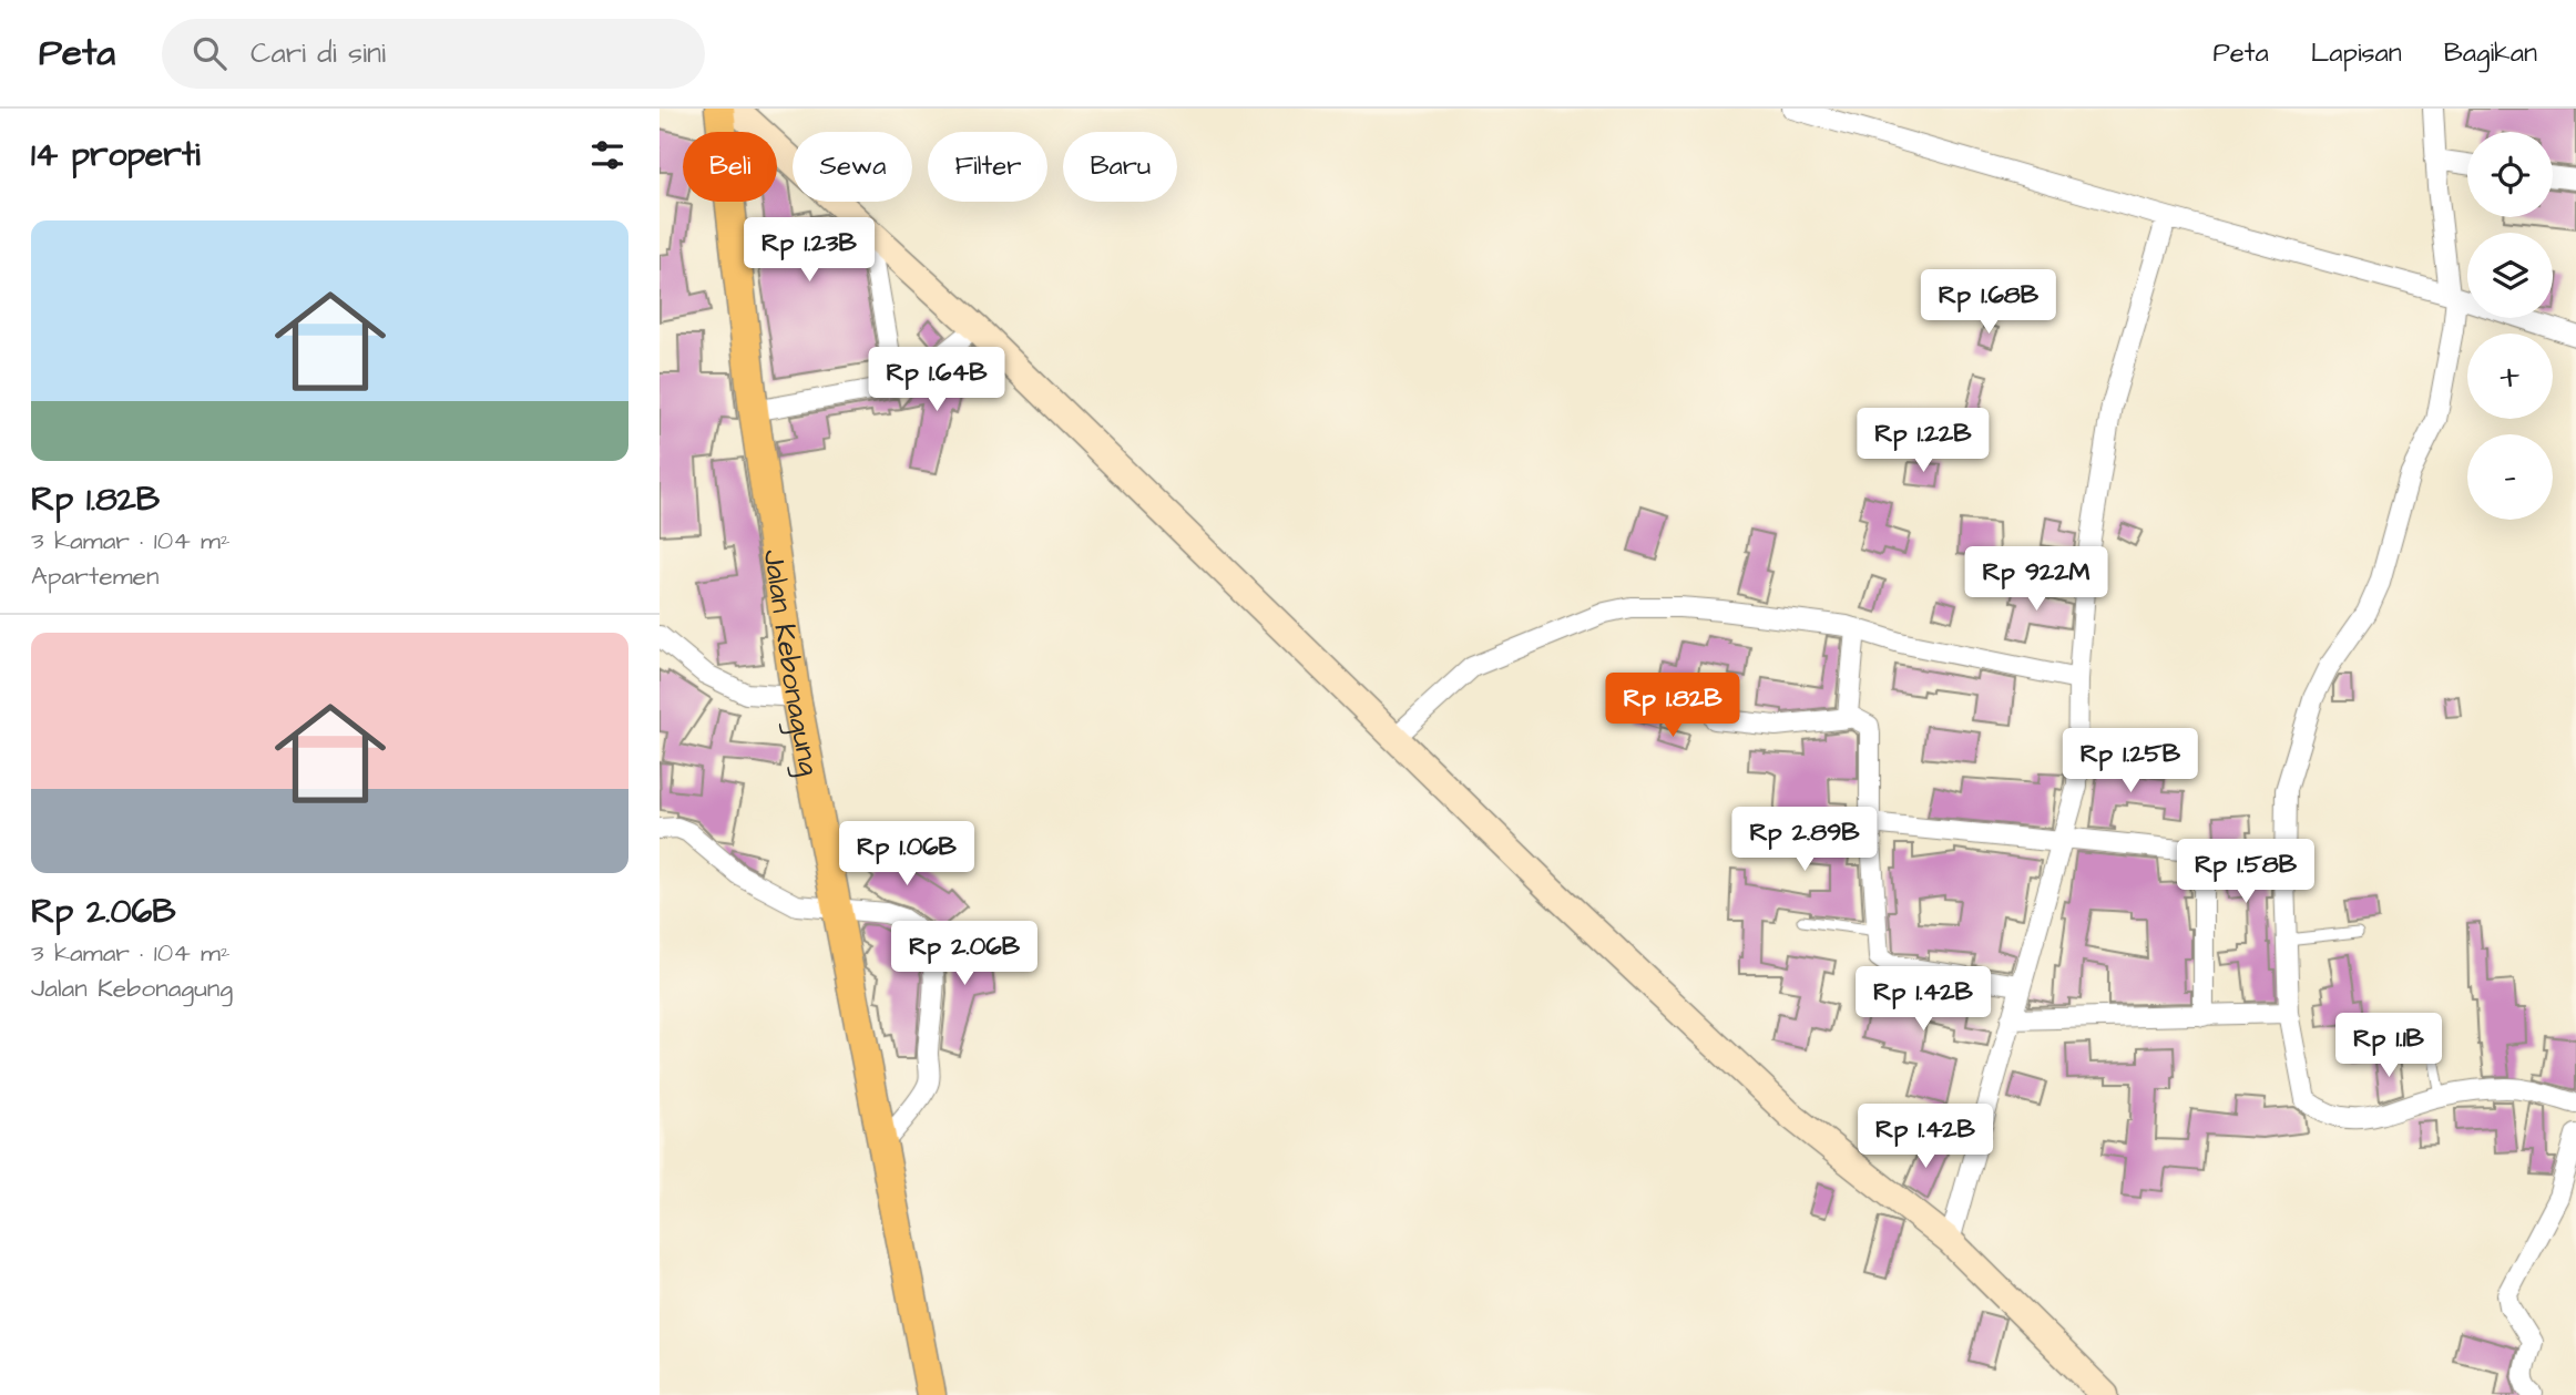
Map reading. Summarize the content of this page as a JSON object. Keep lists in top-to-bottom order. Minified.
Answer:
{"streets":{"main road":["Jalan Kebonagung"]},"page":{"header":"Peta","search":"Cari di sini","nav":["Peta","Lapisan","Bagikan"],"heading":"14 properti","map_buttons":["+","−"],"chip":["Beli","Sewa","Filter","Baru"],"list":[{"name":"Rp 1.82B","note":"3 kamar · 104 m² · Apartemen"},{"name":"Rp 2.06B","note":"3 kamar · 104 m² · Jalan Kebonagung"}],"price":["Rp 1.23B","Rp 1.68B","Rp 1.64B","Rp 1.22B","Rp 922M","Rp 1.82B","Rp 1.25B","Rp 2.89B","Rp 1.06B","Rp 1.58B","Rp 2.06B","Rp 1.42B","Rp 1.1B","Rp 1.42B"]}}
